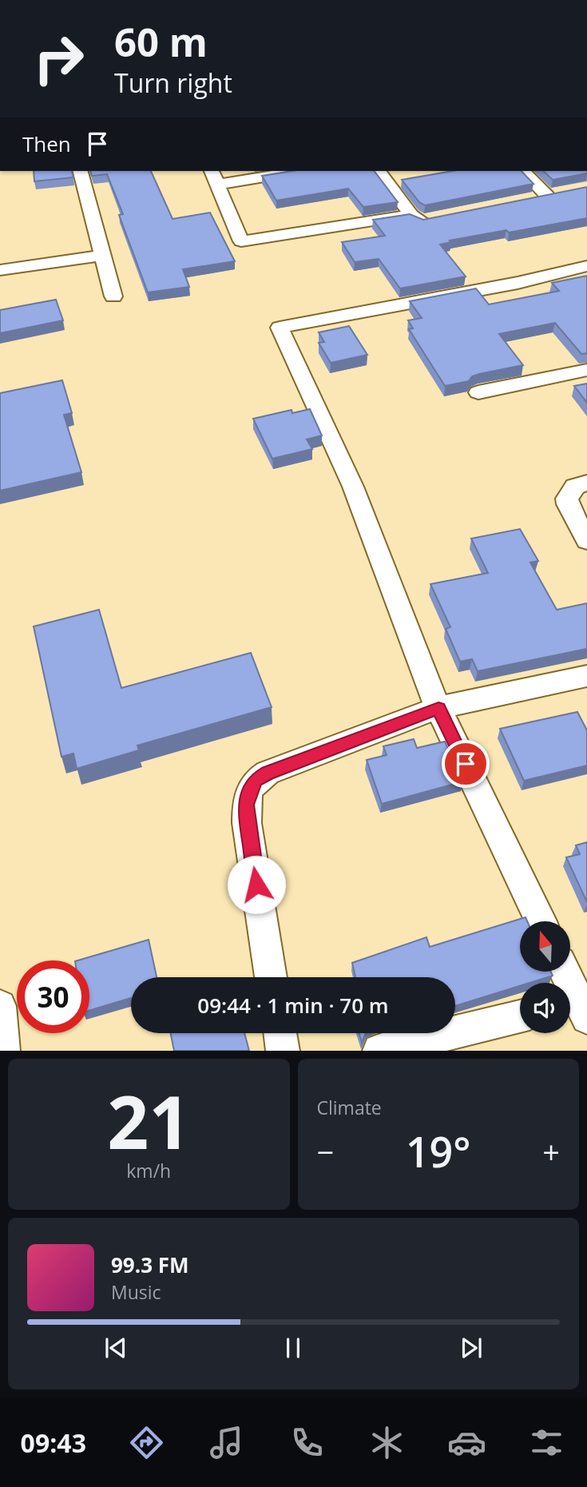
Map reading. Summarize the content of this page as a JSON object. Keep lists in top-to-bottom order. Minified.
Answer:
{"north":"top","page":{"turn":["60 m","Turn right"],"then":"Then","limit":"30","trip":"09:44 · 1 min · 70 m","tile":[["21","km/h"],"Climate"],"heat":["−","19°","+"],"song":["99.3 FM","Music"],"tabs":"09:43"}}
